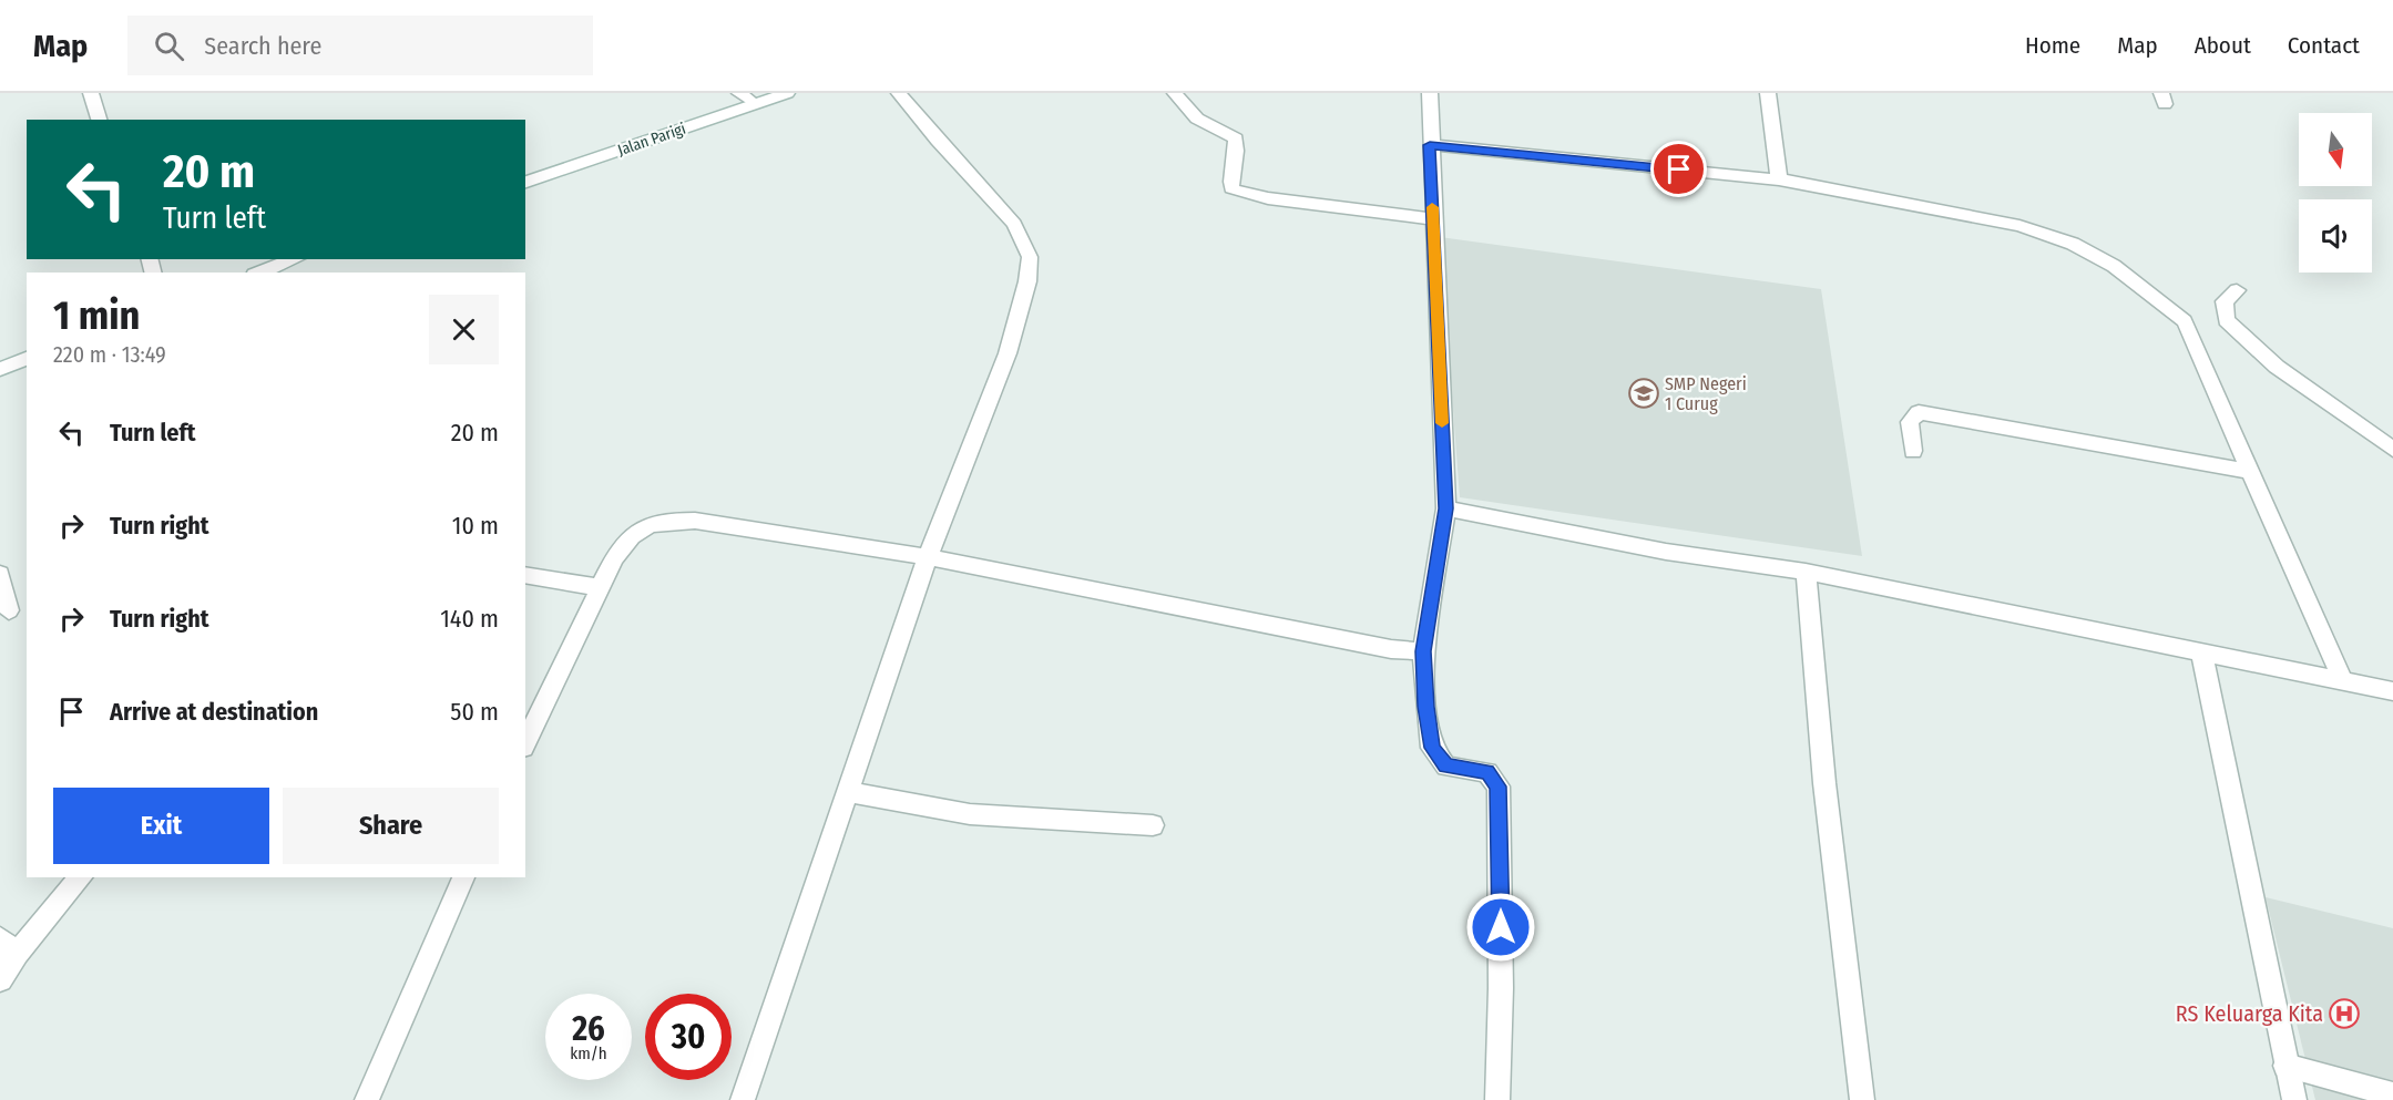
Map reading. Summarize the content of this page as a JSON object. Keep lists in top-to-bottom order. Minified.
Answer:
{"streets":{"street":["Jalan Parigi"]},"places":{"school or university":["SMP Negeri 1 Curug"],"hospital":["RS Keluarga Kita"]},"north":"bottom","page":{"header":"Map","search":"Search here","nav":["Home","Map","About","Contact"],"turn":["20 m","Turn left"],"heading":["1 min","220 m · 13:49"],"list":[{"name":"Turn left","value":"20 m"},{"name":"Turn right","value":"10 m"},{"name":"Turn right","value":"140 m"},{"name":"Arrive at destination","value":"50 m"}],"buttons":["Exit","Share"],"speed":"26 km/h","limit":"30"}}
